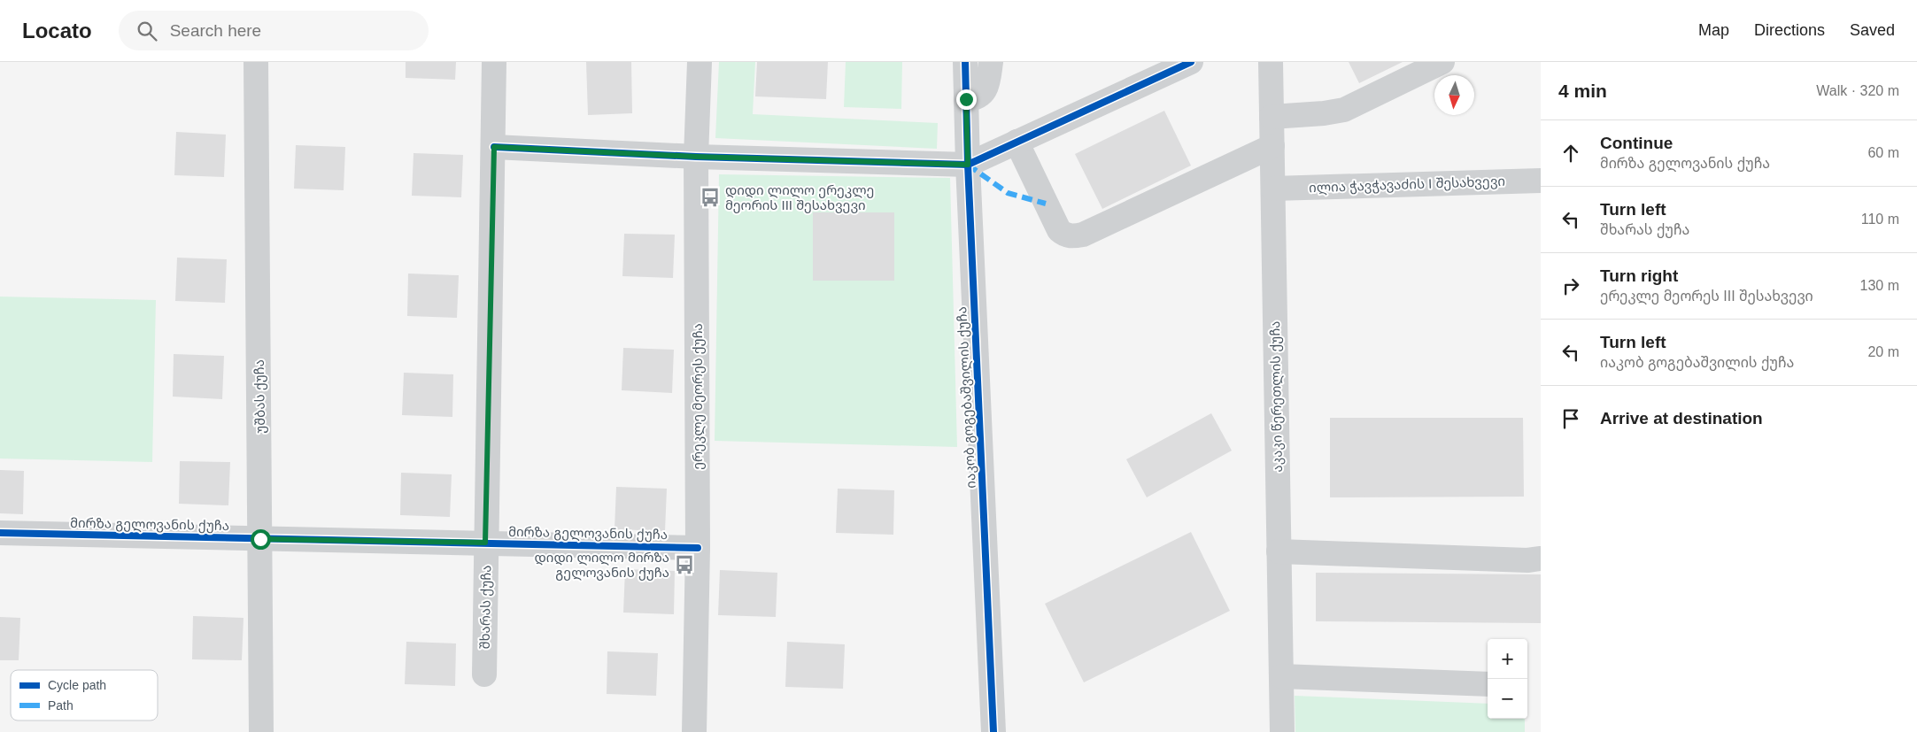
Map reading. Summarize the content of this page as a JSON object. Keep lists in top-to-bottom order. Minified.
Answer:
{"streets":{"street":["ილია ჭავჭავაძის I შესახვევი","უშბას ქუჩა","ერეკლე მეორეს ქუჩა","აკაკი წერეთლის ქუჩა","იაკობ გოგებაშვილის ქუჩა","მირზა გელოვანის ქუჩა","შხარას ქუჩა"]},"crossings":[["ილია ჭავჭავაძის I შესახვევი","აკაკი წერეთლის ქუჩა"],["უშბას ქუჩა","მირზა გელოვანის ქუჩა"],["ერეკლე მეორეს ქუჩა","მირზა გელოვანის ქუჩა"],["მირზა გელოვანის ქუჩა","შხარას ქუჩა"]],"places":{"bus stop":["დიდი ლილო ერეკლე მეორის III შესახვევი","დიდი ლილო მირზა გელოვანის ქუჩა"]},"legend":["Cycle path","Path"],"north":"bottom","page":{"header":"Locato","search":"Search here","nav":["Map","Directions","Saved"],"heading":["4 min","Walk · 320 m"],"list":[["Continue","მირზა გელოვანის ქუჩა","60 m"],["Turn left","შხარას ქუჩა","110 m"],["Turn right","ერეკლე მეორეს III შესახვევი","130 m"],["Turn left","იაკობ გოგებაშვილის ქუჩა","20 m"],"Arrive at destination"],"map_buttons":["+","−"]}}
